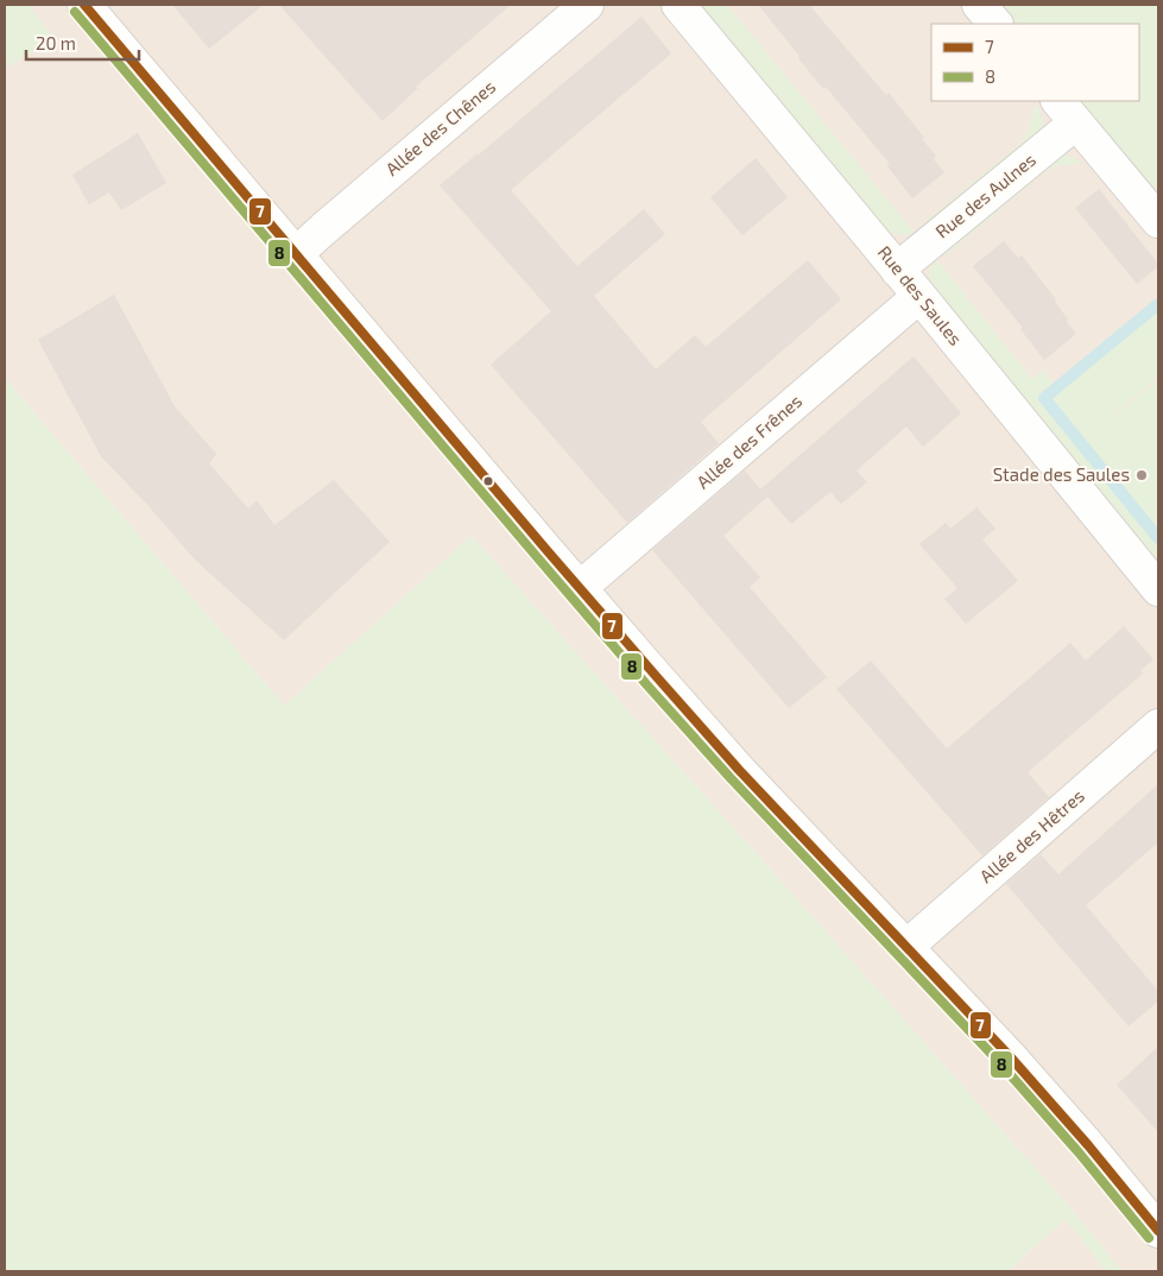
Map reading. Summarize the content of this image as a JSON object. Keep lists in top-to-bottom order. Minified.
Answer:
{"streets":{"street":["Allée des Chênes","Rue des Aulnes","Rue des Saules","Allée des Frênes","Allée des Hêtres"]},"crossings":[["Rue des Aulnes","Rue des Saules"],["Rue des Saules","Allée des Frênes"]],"places":["Stade des Saules"],"lines":["transit line 7","transit line 8"],"legend":["7","8"],"scale_bar":"20 m"}
